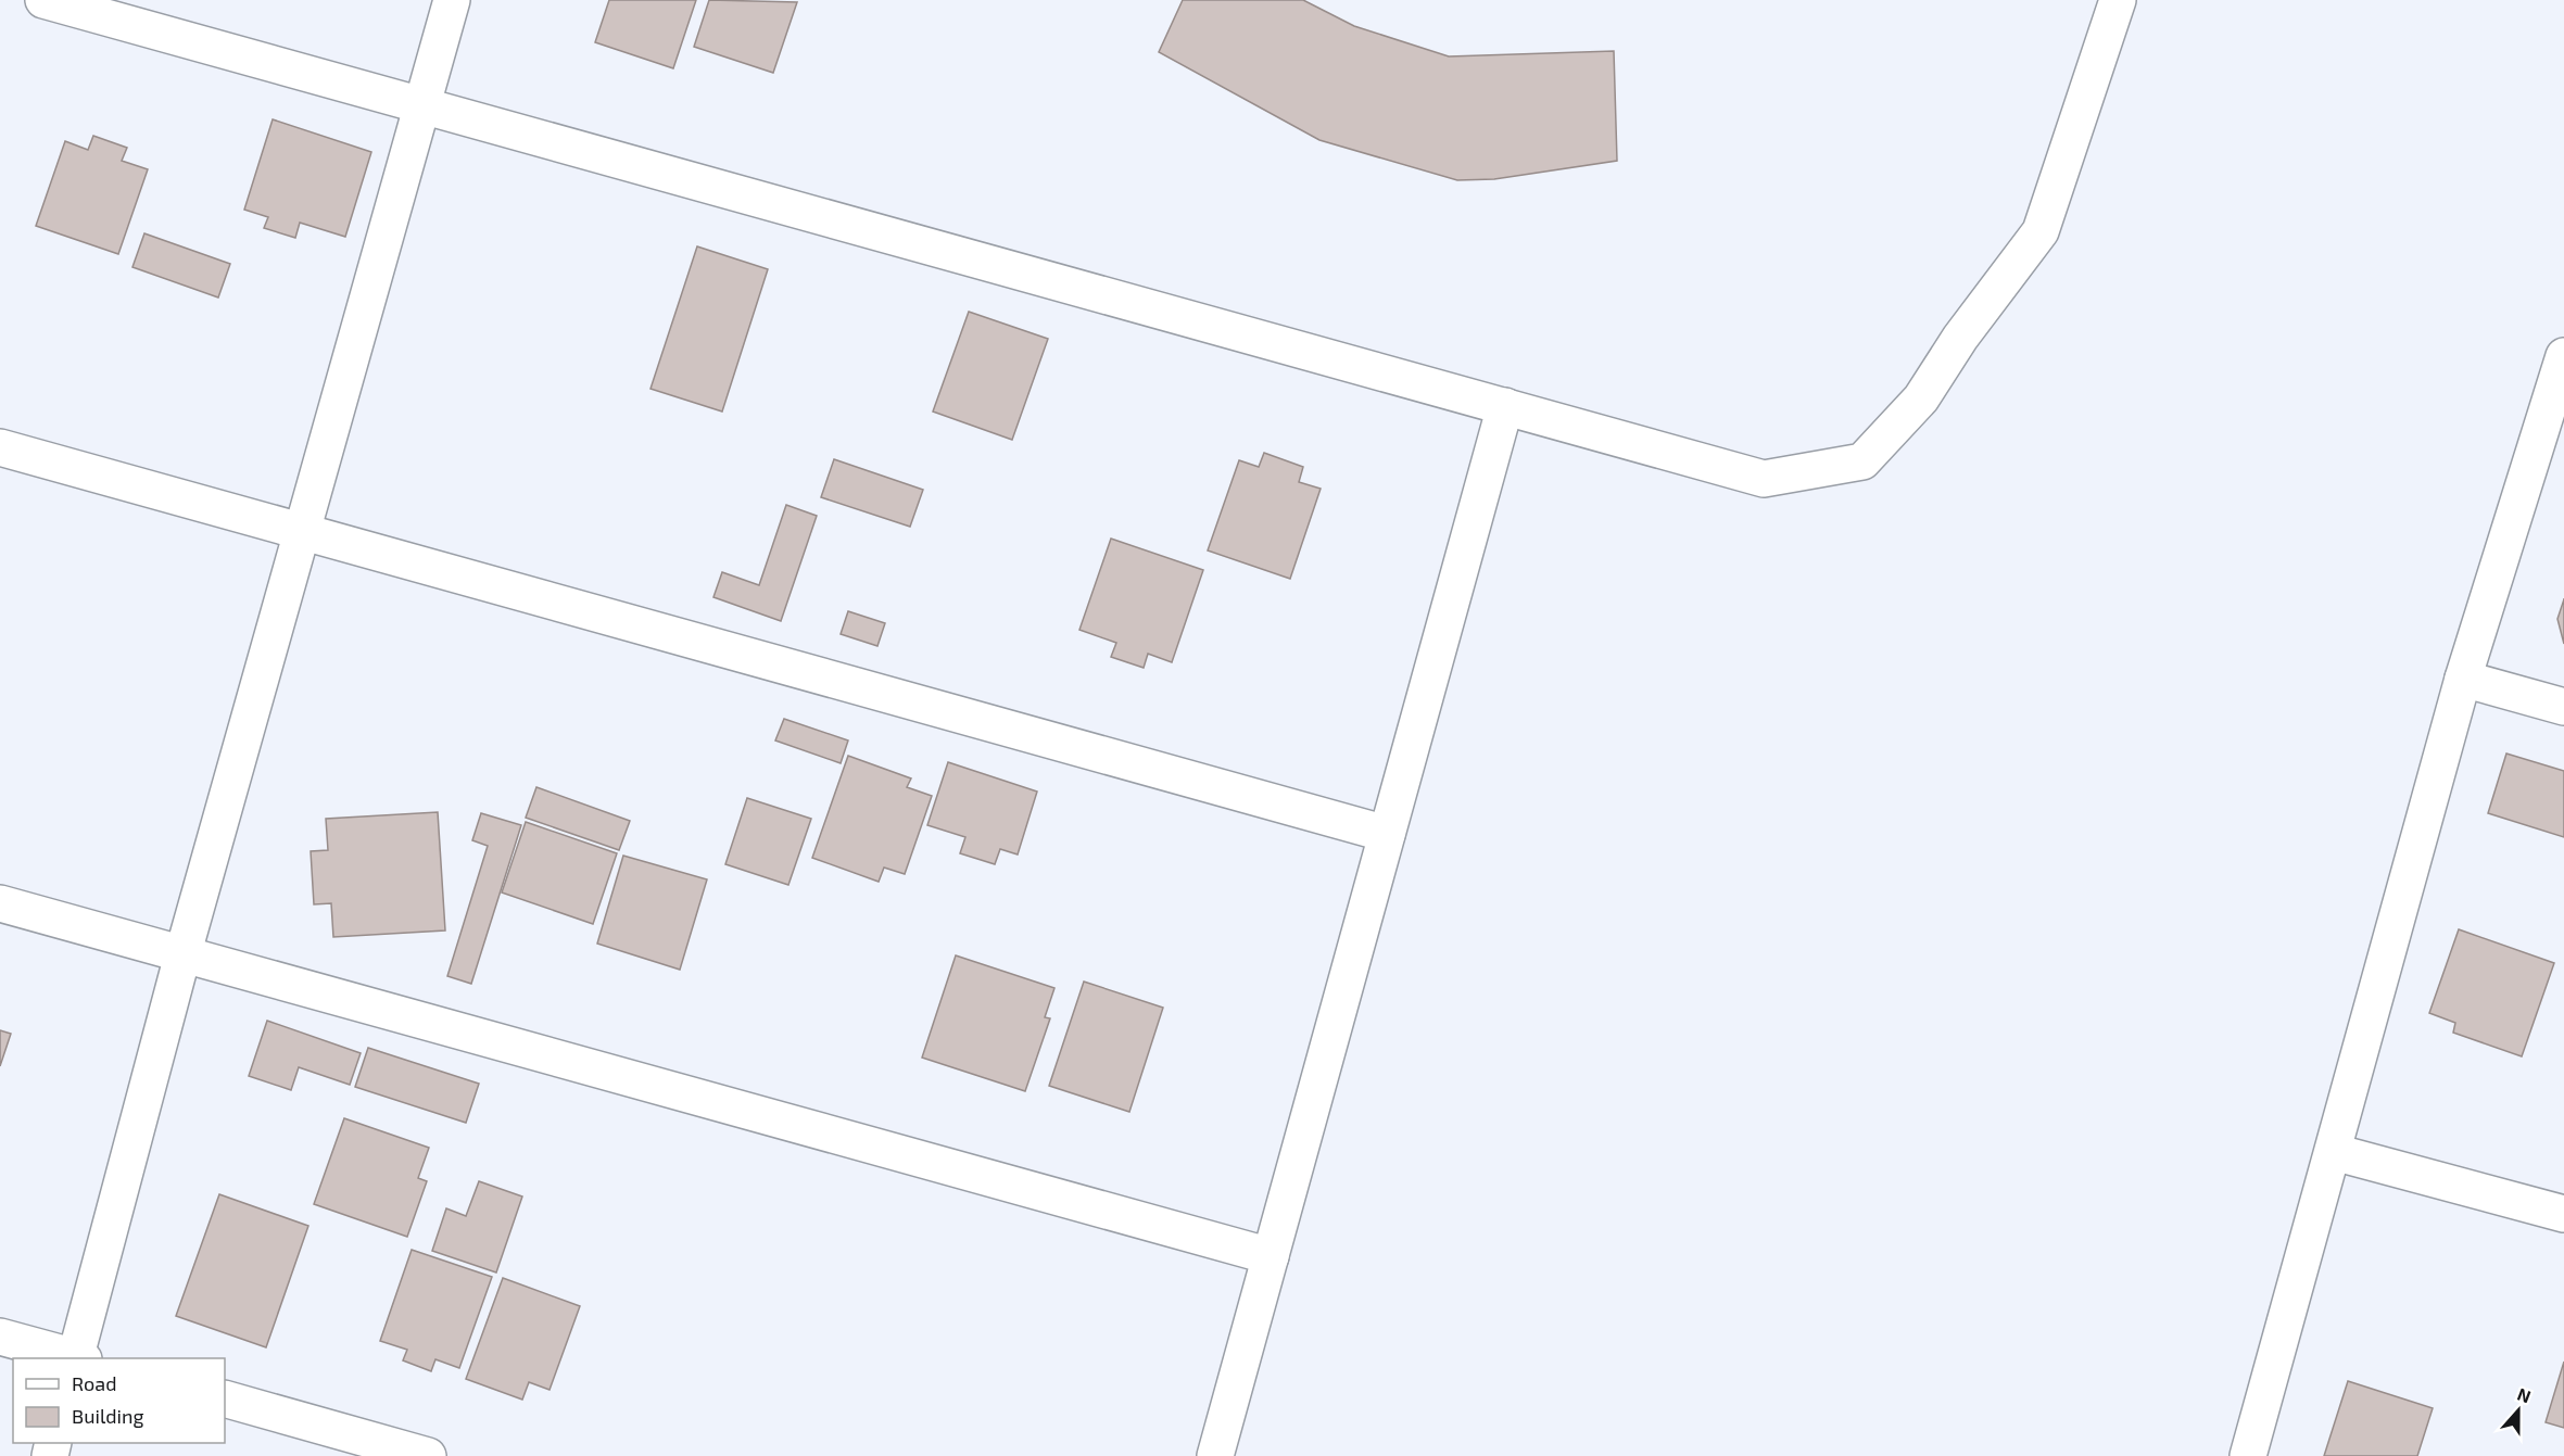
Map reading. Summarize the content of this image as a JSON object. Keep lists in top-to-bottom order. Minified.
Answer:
{"legend":["Road","Building"],"north":"top"}
